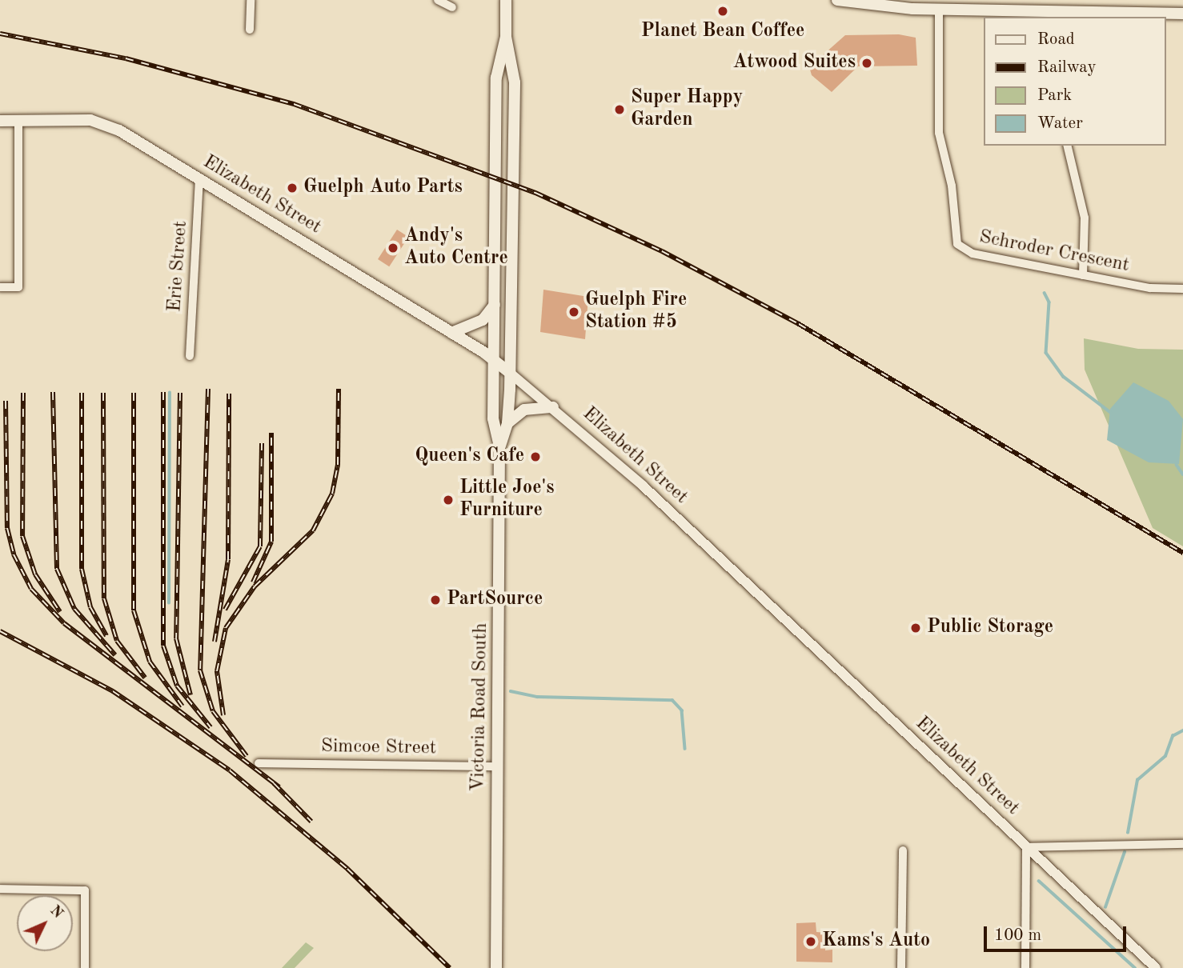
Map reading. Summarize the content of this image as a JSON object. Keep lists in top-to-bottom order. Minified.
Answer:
{"streets":{"main road":["Elizabeth Street","Victoria Road South"],"street":["Schroder Crescent","Erie Street","Simcoe Street"]},"crossings":[["Elizabeth Street","Erie Street"],["Elizabeth Street","Victoria Road South"],["Victoria Road South","Simcoe Street"]],"places":["Planet Bean Coffee","Atwood Suites","Super Happy Garden","Guelph Auto Parts","Andy's Auto Centre","Guelph Fire Station #5","Queen's Cafe","Little Joe's Furniture","PartSource","Public Storage","Kams's Auto"],"legend":["Road","Railway","Park","Water"],"scale_bar":"100 m","north":"top right"}
